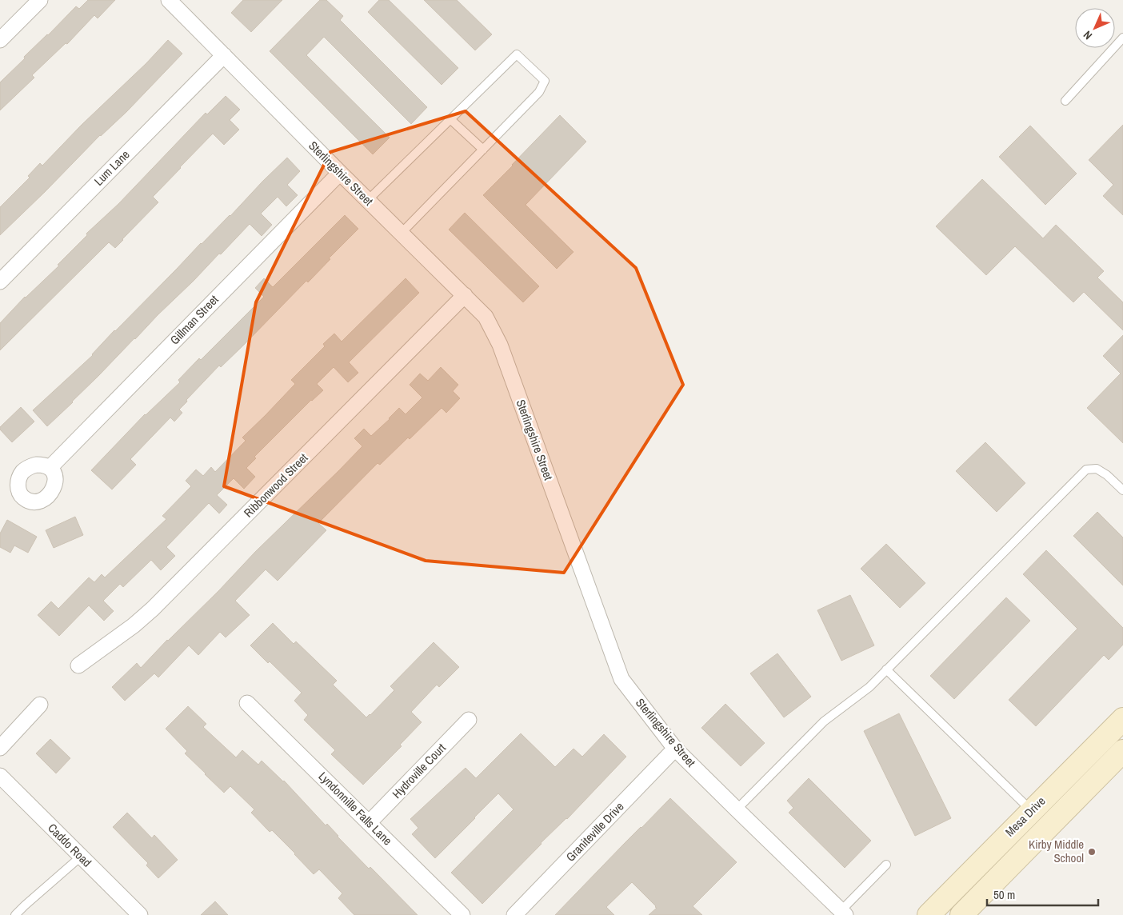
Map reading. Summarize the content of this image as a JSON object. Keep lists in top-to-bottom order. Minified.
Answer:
{"streets":{"main road":["Mesa Drive"],"street":["Lum Lane","Sterlingshire Street","Gillman Street","Ribbonwood Street","Hydroville Court","Lyndonnille Falls Lane","Graniteville Drive","Caddo Road"]},"crossings":[["Lum Lane","Sterlingshire Street"],["Sterlingshire Street","Gillman Street"],["Sterlingshire Street","Ribbonwood Street"],["Sterlingshire Street","Graniteville Drive"],["Hydroville Court","Lyndonnille Falls Lane"]],"places":["Kirby Middle School"],"scale_bar":"50 m","north":"bottom left"}
